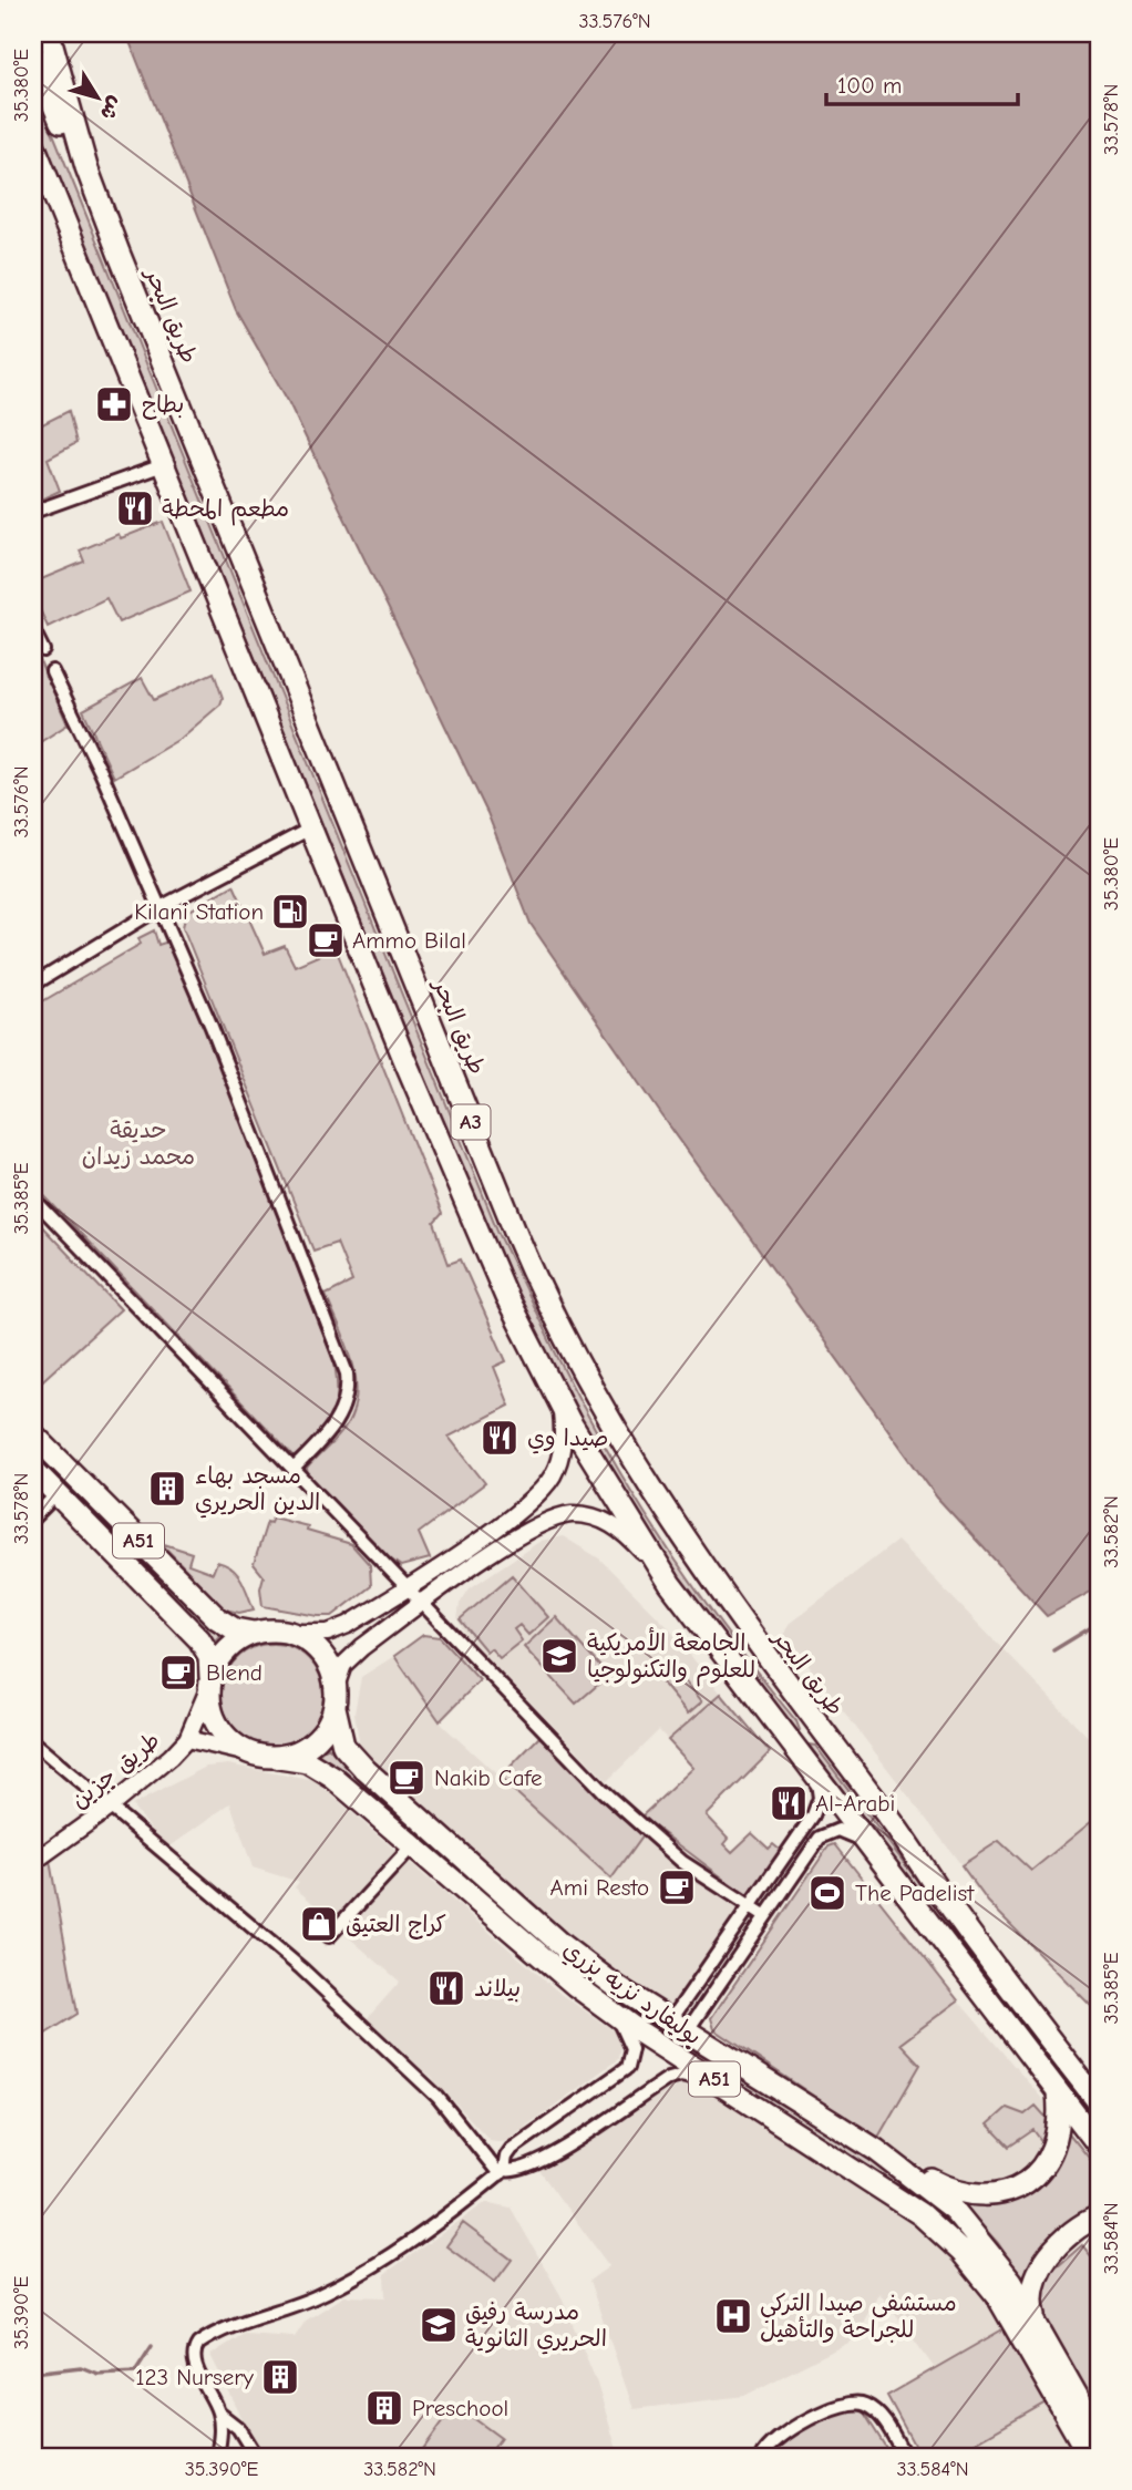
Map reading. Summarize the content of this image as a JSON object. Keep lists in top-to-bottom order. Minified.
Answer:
{"streets":{"highway":["طريق البحر","A3","A51","بوليفارد نزيه بزري"],"main road":["طريق جزين"]},"crossings":[["A51","طريق جزين"],["A51","بوليفارد نزيه بزري"],["طريق جزين","بوليفارد نزيه بزري"]],"parks":["حديقة محمد زيدان"],"places":{"pharmacy":["بطاح"],"restaurant":["مطعم المحطة","صيدا وي","Al-Arabi","بيلاند"],"fuel station":["Kilani Station"],"cafe":["Ammo Bilal","Blend","Nakib Cafe","Ami Resto"],"building":["مسجد بهاء الدين الحريري","123 Nursery","Preschool"],"school or university":["الجامعة الأمريكية للعلوم والتكنولوجيا","مدرسة رفيق الحريري الثانوية"],"sports":["The Padelist"],"shop":["كراج العتيق"],"hospital":["مستشفى صيدا التركي للجراحة والتأهيل"]},"scale_bar":"100 m","north":"bottom right","coordinates":["33.576°N","35.380°E","33.578°N","35.385°E","33.582°N","33.584°N","35.390°E"]}
